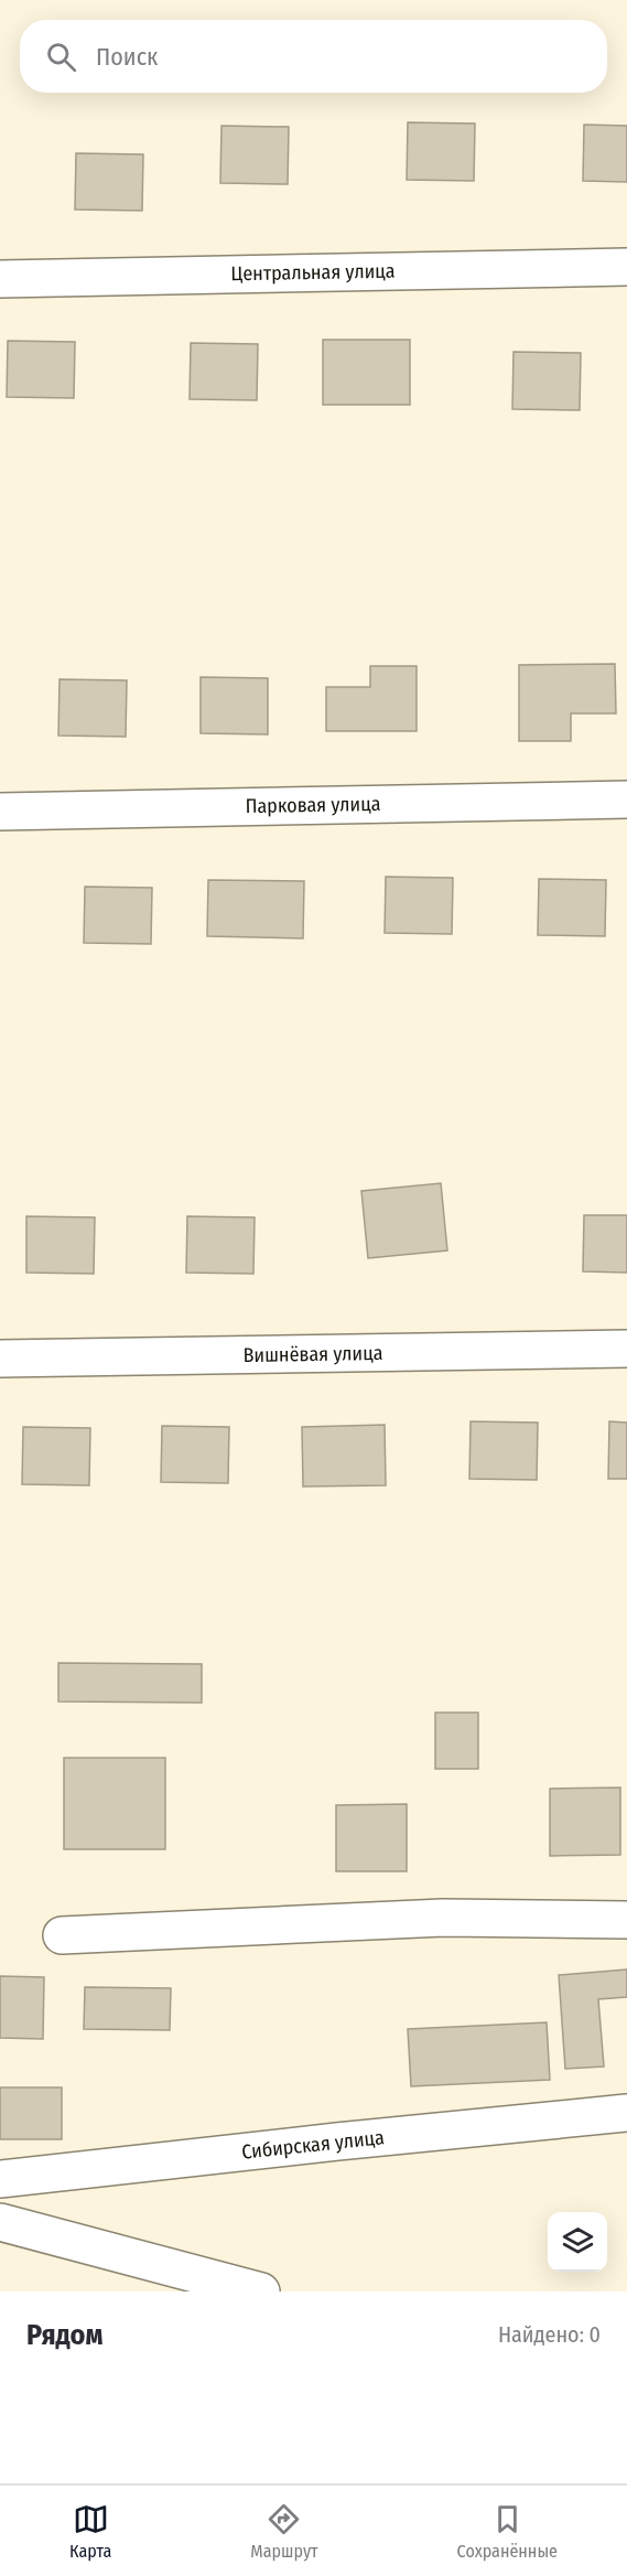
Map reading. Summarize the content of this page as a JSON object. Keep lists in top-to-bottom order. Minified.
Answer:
{"streets":{"street":["Центральная улица","Парковая улица","Вишнёвая улица","Сибирская улица"]},"page":{"search":"Поиск","heading":["Рядом","Найдено: 0"],"nav":["Карта","Маршрут","Сохранённые"]}}
